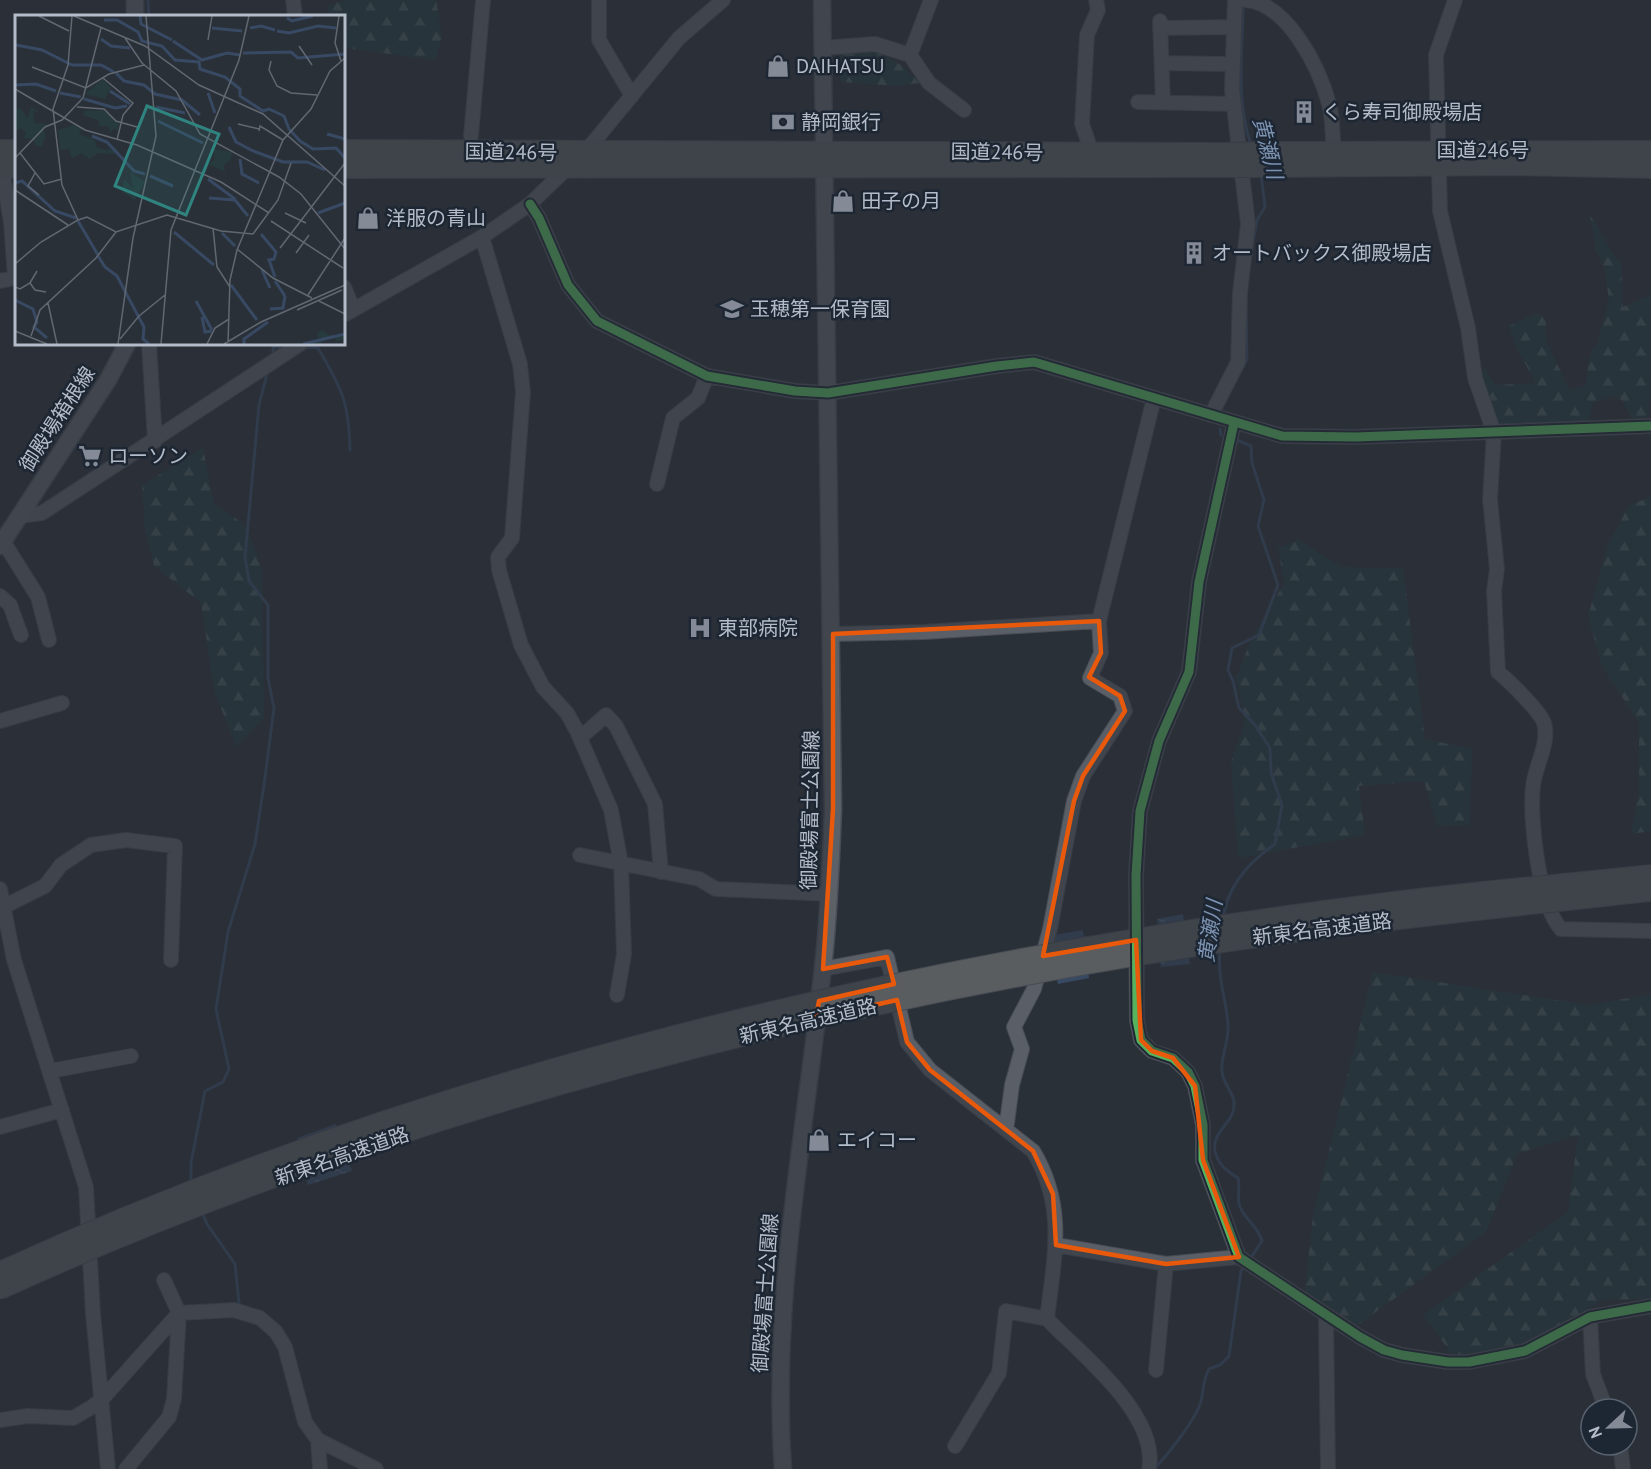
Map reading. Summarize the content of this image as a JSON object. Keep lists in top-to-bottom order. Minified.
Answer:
{"streets":{"highway":["国道246号","新東名高速道路"],"main road":["御殿場箱根線","御殿場富士公園線"]},"crossings":[["国道246号","御殿場富士公園線"]],"water":["黄瀬川"],"places":{"shop":["DAIHATSU","田子の月","洋服の青山","エイコー"],"building":["くら寿司御殿場店","オートバックス御殿場店"],"bank":["静岡銀行"],"school or university":["玉穂第一保育園"],"supermarket":["ローソン"],"hospital":["東部病院"]},"north":"left"}
